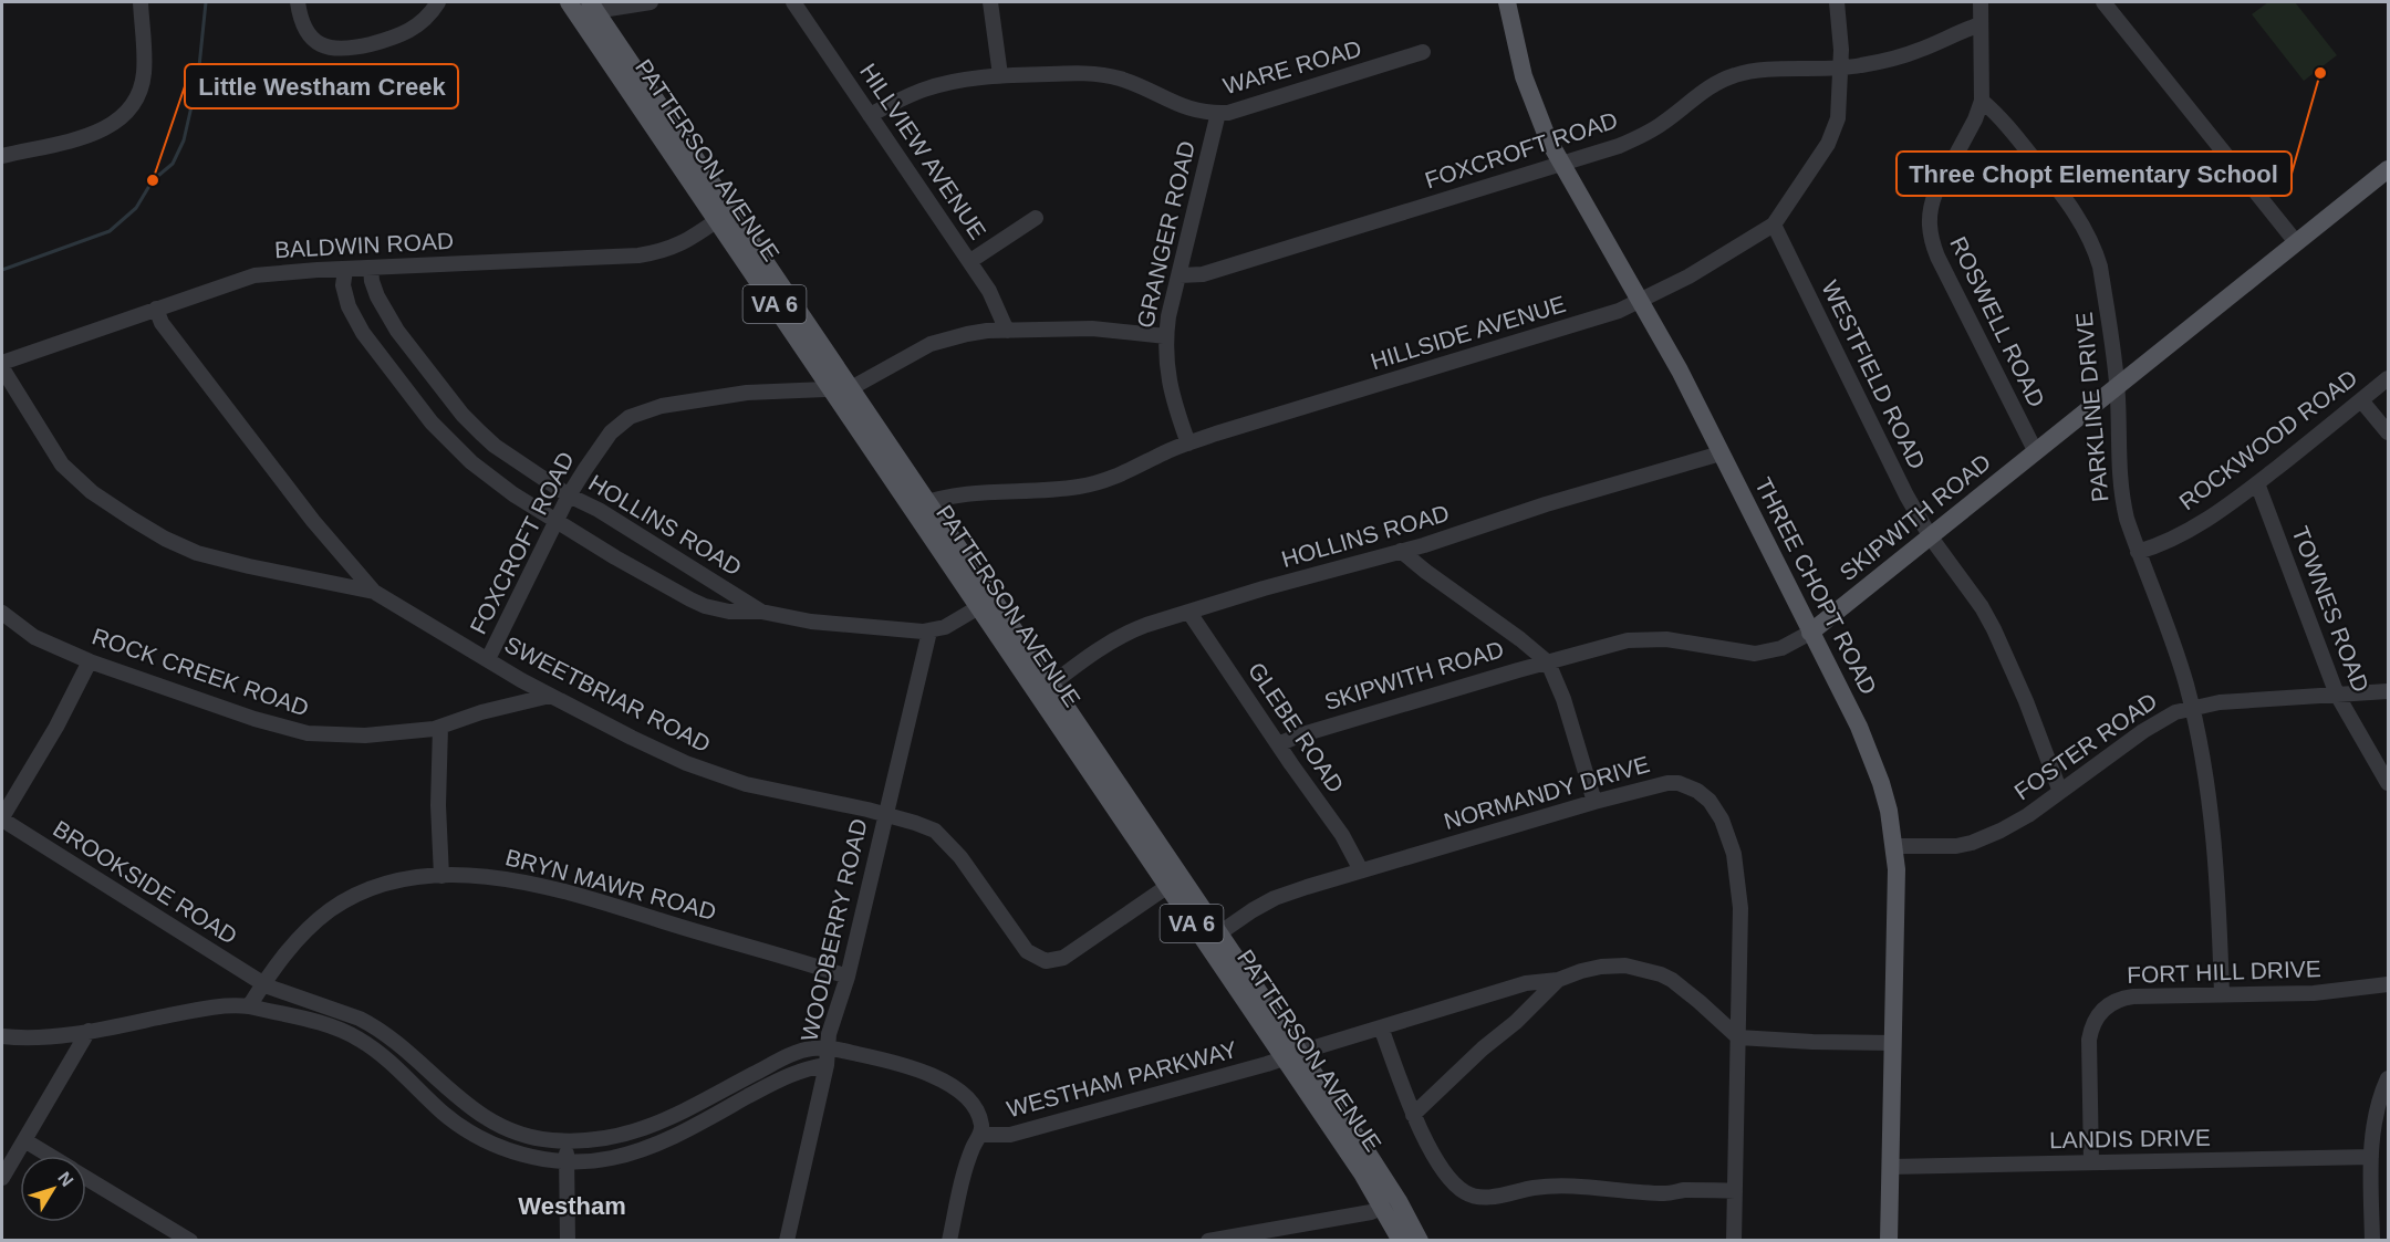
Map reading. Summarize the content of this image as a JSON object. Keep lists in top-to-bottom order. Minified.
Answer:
{"streets":{"main road":["PATTERSON AVENUE","VA 6","SKIPWITH ROAD","THREE CHOPT ROAD"],"street":["WARE ROAD","FOXCROFT ROAD","HILLVIEW AVENUE","GRANGER ROAD","BALDWIN ROAD","ROSWELL ROAD","HILLSIDE AVENUE","WESTFIELD ROAD","PARKLINE DRIVE","ROCKWOOD ROAD","HOLLINS ROAD","TOWNES ROAD","ROCK CREEK ROAD","SWEETBRIAR ROAD","GLEBE ROAD","FOSTER ROAD","NORMANDY DRIVE","BROOKSIDE ROAD","BRYN MAWR ROAD","WOODBERRY ROAD","FORT HILL DRIVE","WESTHAM PARKWAY","LANDIS DRIVE"]},"crossings":[["WARE ROAD","HILLVIEW AVENUE"],["WARE ROAD","GRANGER ROAD"],["FOXCROFT ROAD","HILLVIEW AVENUE"],["FOXCROFT ROAD","PATTERSON AVENUE"],["FOXCROFT ROAD","GRANGER ROAD"],["FOXCROFT ROAD","HILLSIDE AVENUE"],["FOXCROFT ROAD","HOLLINS ROAD"],["FOXCROFT ROAD","THREE CHOPT ROAD"],["FOXCROFT ROAD","SWEETBRIAR ROAD"],["PATTERSON AVENUE","BALDWIN ROAD"],["PATTERSON AVENUE","HILLSIDE AVENUE"],["PATTERSON AVENUE","HOLLINS ROAD"],["PATTERSON AVENUE","SWEETBRIAR ROAD"],["PATTERSON AVENUE","NORMANDY DRIVE"],["PATTERSON AVENUE","WESTHAM PARKWAY"],["GRANGER ROAD","HILLSIDE AVENUE"],["BALDWIN ROAD","HOLLINS ROAD"],["BALDWIN ROAD","SWEETBRIAR ROAD"],["ROSWELL ROAD","PARKLINE DRIVE"],["ROSWELL ROAD","SKIPWITH ROAD"],["HILLSIDE AVENUE","WESTFIELD ROAD"],["HILLSIDE AVENUE","THREE CHOPT ROAD"],["WESTFIELD ROAD","SKIPWITH ROAD"],["WESTFIELD ROAD","FOSTER ROAD"],["PARKLINE DRIVE","ROCKWOOD ROAD"],["PARKLINE DRIVE","SKIPWITH ROAD"],["PARKLINE DRIVE","FOSTER ROAD"],["PARKLINE DRIVE","FORT HILL DRIVE"],["ROCKWOOD ROAD","TOWNES ROAD"],["SKIPWITH ROAD","THREE CHOPT ROAD"],["SKIPWITH ROAD","GLEBE ROAD"],["HOLLINS ROAD","THREE CHOPT ROAD"],["HOLLINS ROAD","GLEBE ROAD"],["HOLLINS ROAD","WOODBERRY ROAD"],["THREE CHOPT ROAD","FOSTER ROAD"],["THREE CHOPT ROAD","LANDIS DRIVE"],["TOWNES ROAD","FOSTER ROAD"],["ROCK CREEK ROAD","SWEETBRIAR ROAD"],["SWEETBRIAR ROAD","WOODBERRY ROAD"],["GLEBE ROAD","NORMANDY DRIVE"],["BROOKSIDE ROAD","BRYN MAWR ROAD"],["BROOKSIDE ROAD","WESTHAM PARKWAY"],["BRYN MAWR ROAD","WOODBERRY ROAD"],["BRYN MAWR ROAD","WESTHAM PARKWAY"],["WOODBERRY ROAD","WESTHAM PARKWAY"],["FORT HILL DRIVE","LANDIS DRIVE"]],"districts":["Westham"],"places":["Three Chopt Elementary School","Little Westham Creek"],"north":"top right"}
